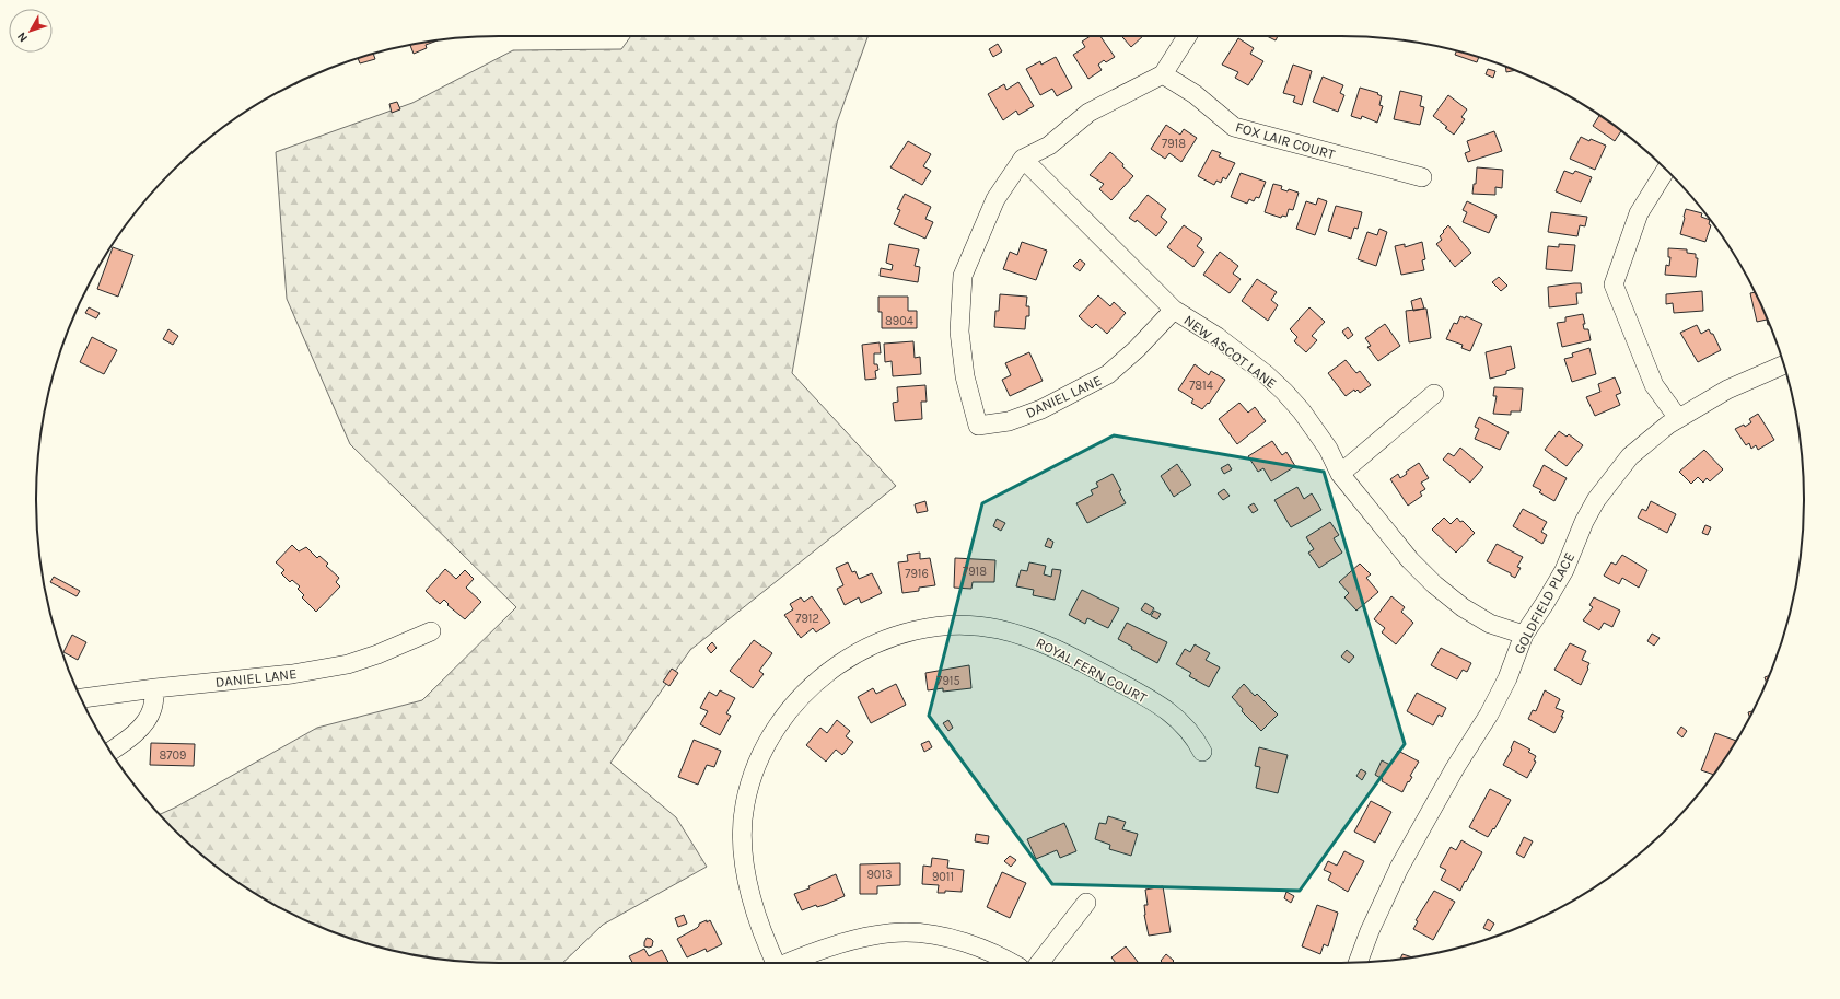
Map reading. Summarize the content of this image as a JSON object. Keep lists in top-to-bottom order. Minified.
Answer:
{"streets":{"street":["FOX LAIR COURT","NEW ASCOT LANE","DANIEL LANE","GOLDFIELD PLACE","ROYAL FERN COURT"]},"crossings":[["NEW ASCOT LANE","DANIEL LANE"],["NEW ASCOT LANE","GOLDFIELD PLACE"]],"house_numbers":["7918","8904","7814","7918","7916","7912","7915","8709","9013","9011"],"north":"bottom left"}
